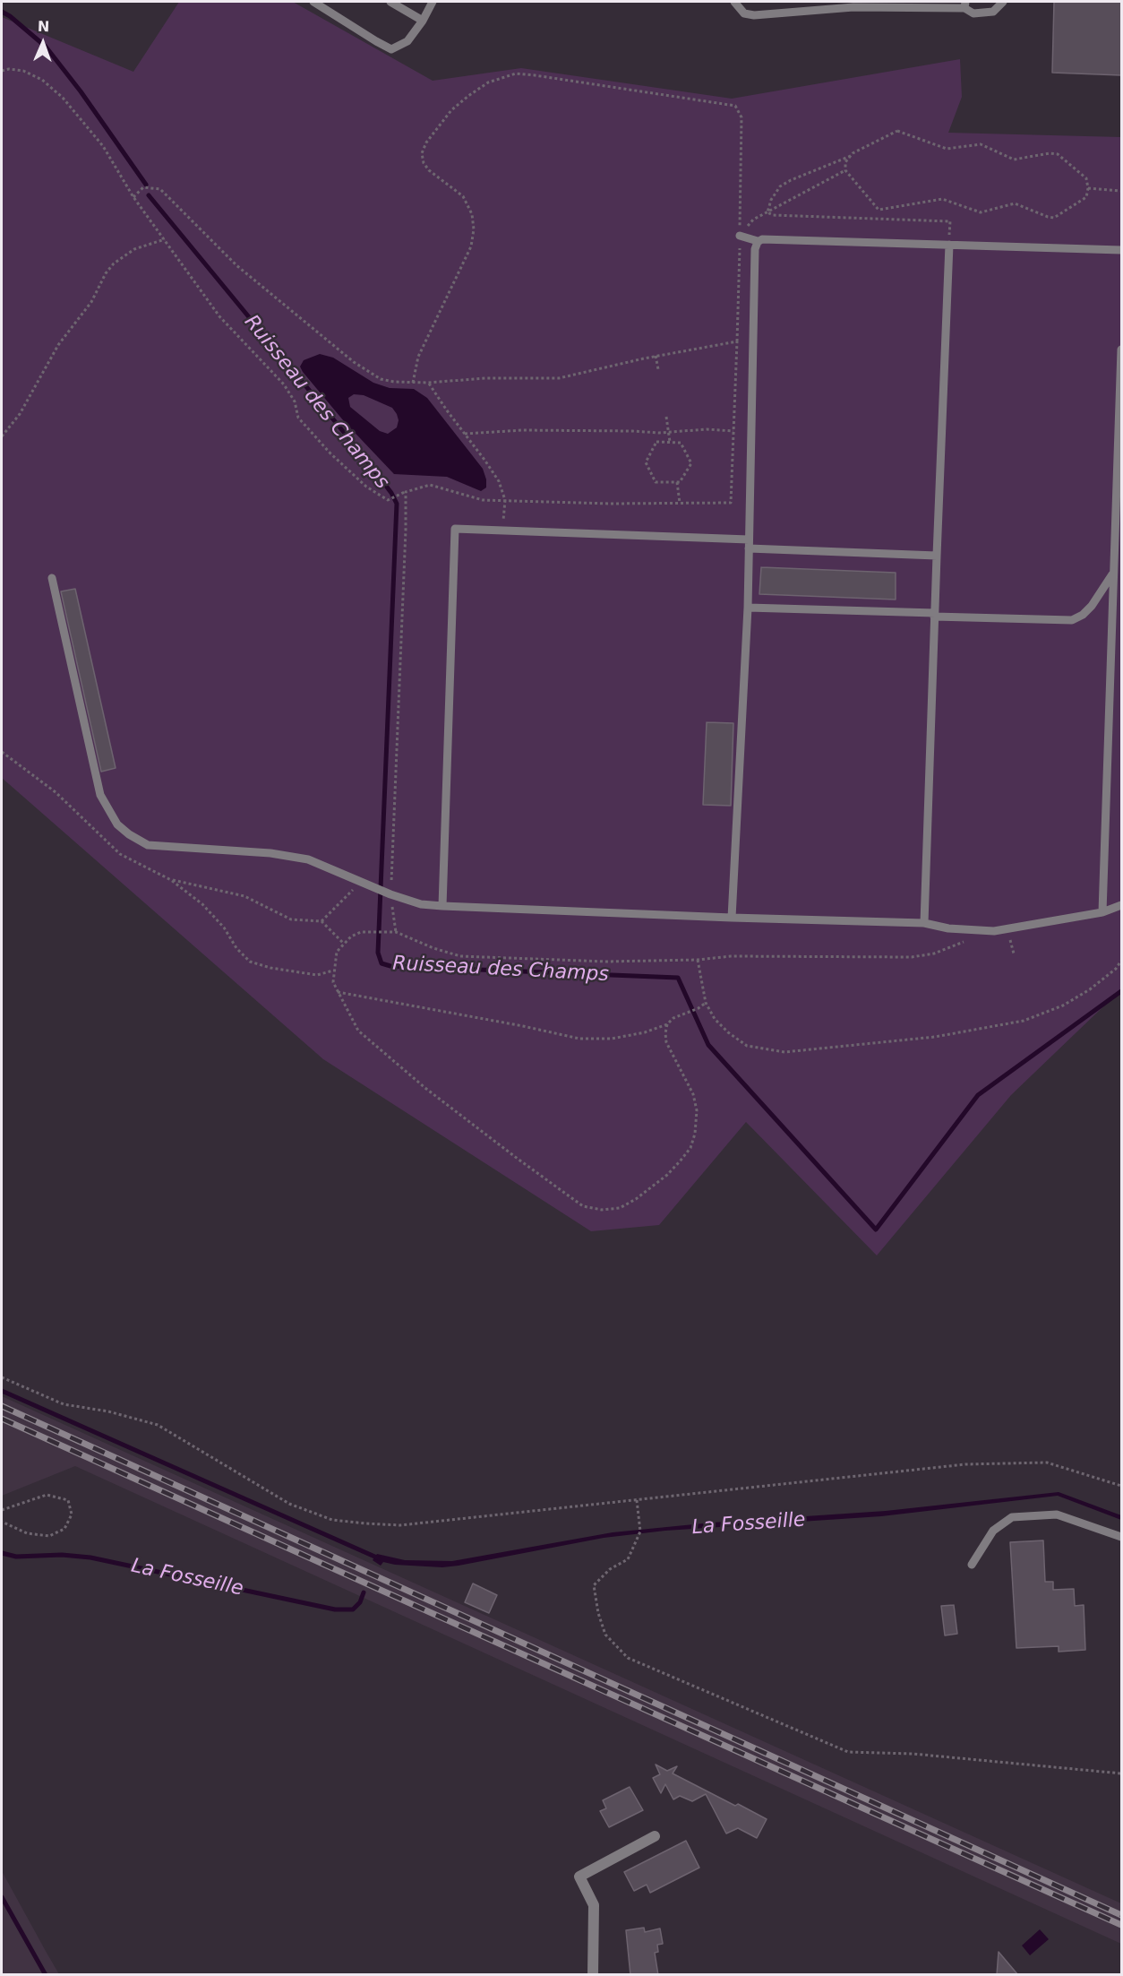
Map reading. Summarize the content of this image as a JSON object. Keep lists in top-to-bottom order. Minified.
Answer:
{"water":["Ruisseau des Champs","La Fosseille"],"north":"top"}
